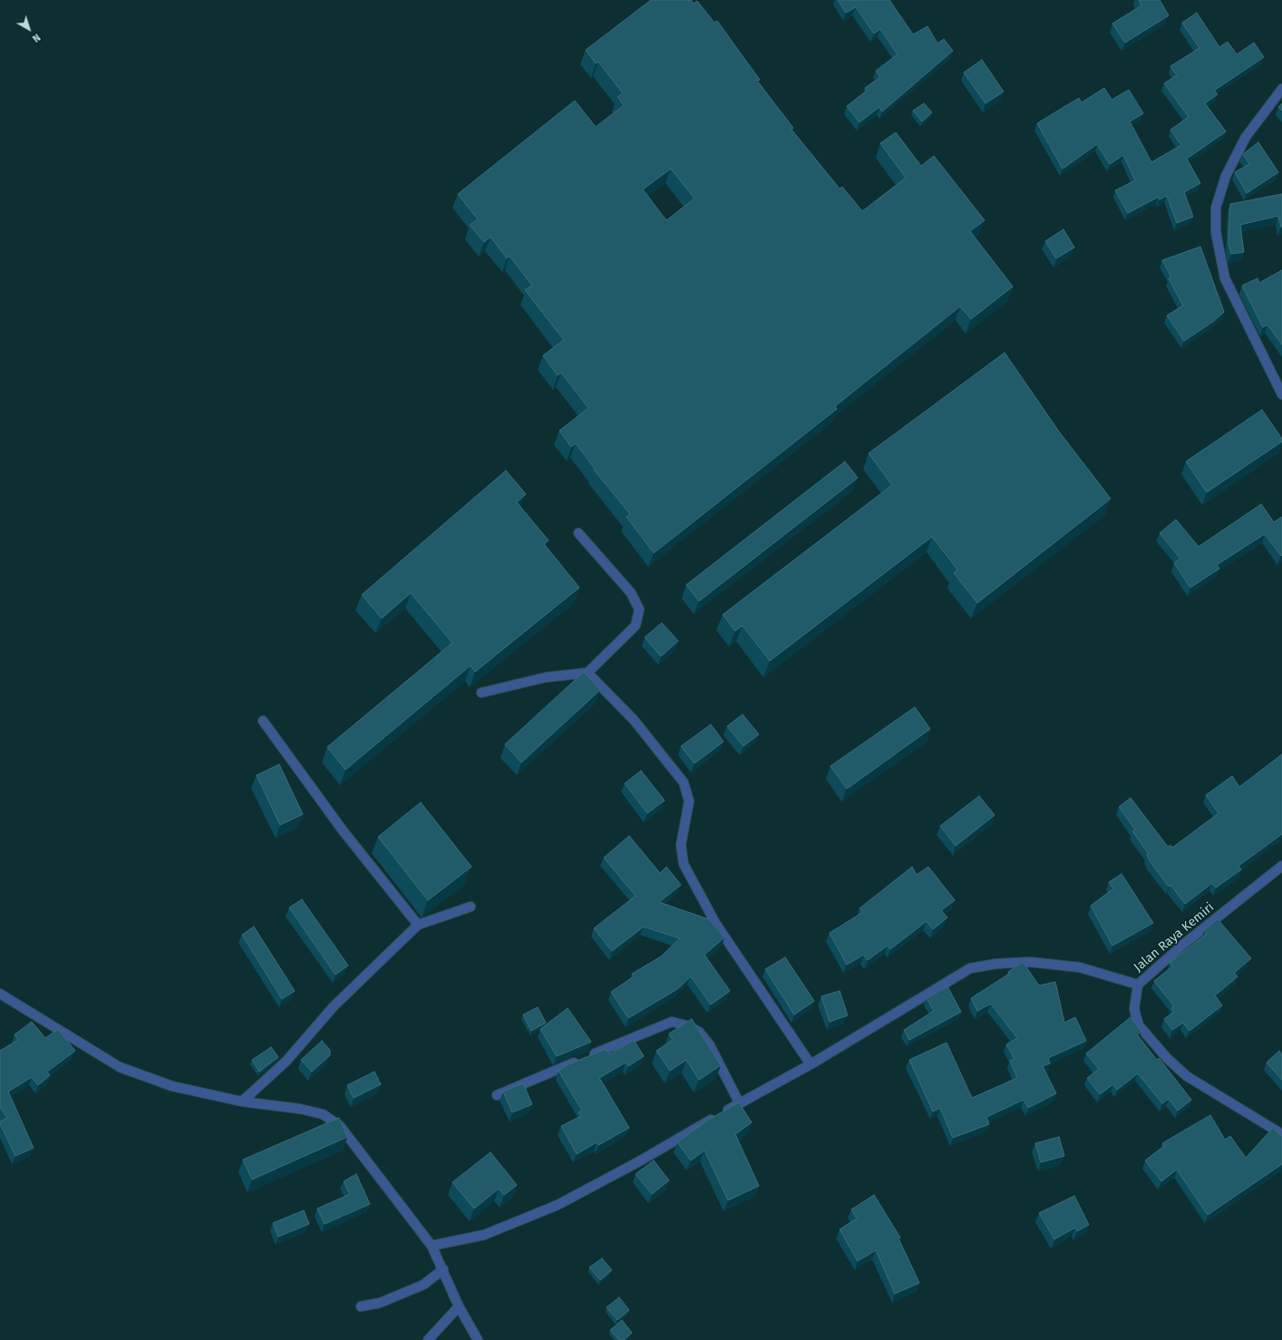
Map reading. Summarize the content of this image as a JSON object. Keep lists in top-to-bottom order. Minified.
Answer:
{"streets":{"street":["Jalan Raya Kemiri"]},"north":"bottom right"}
